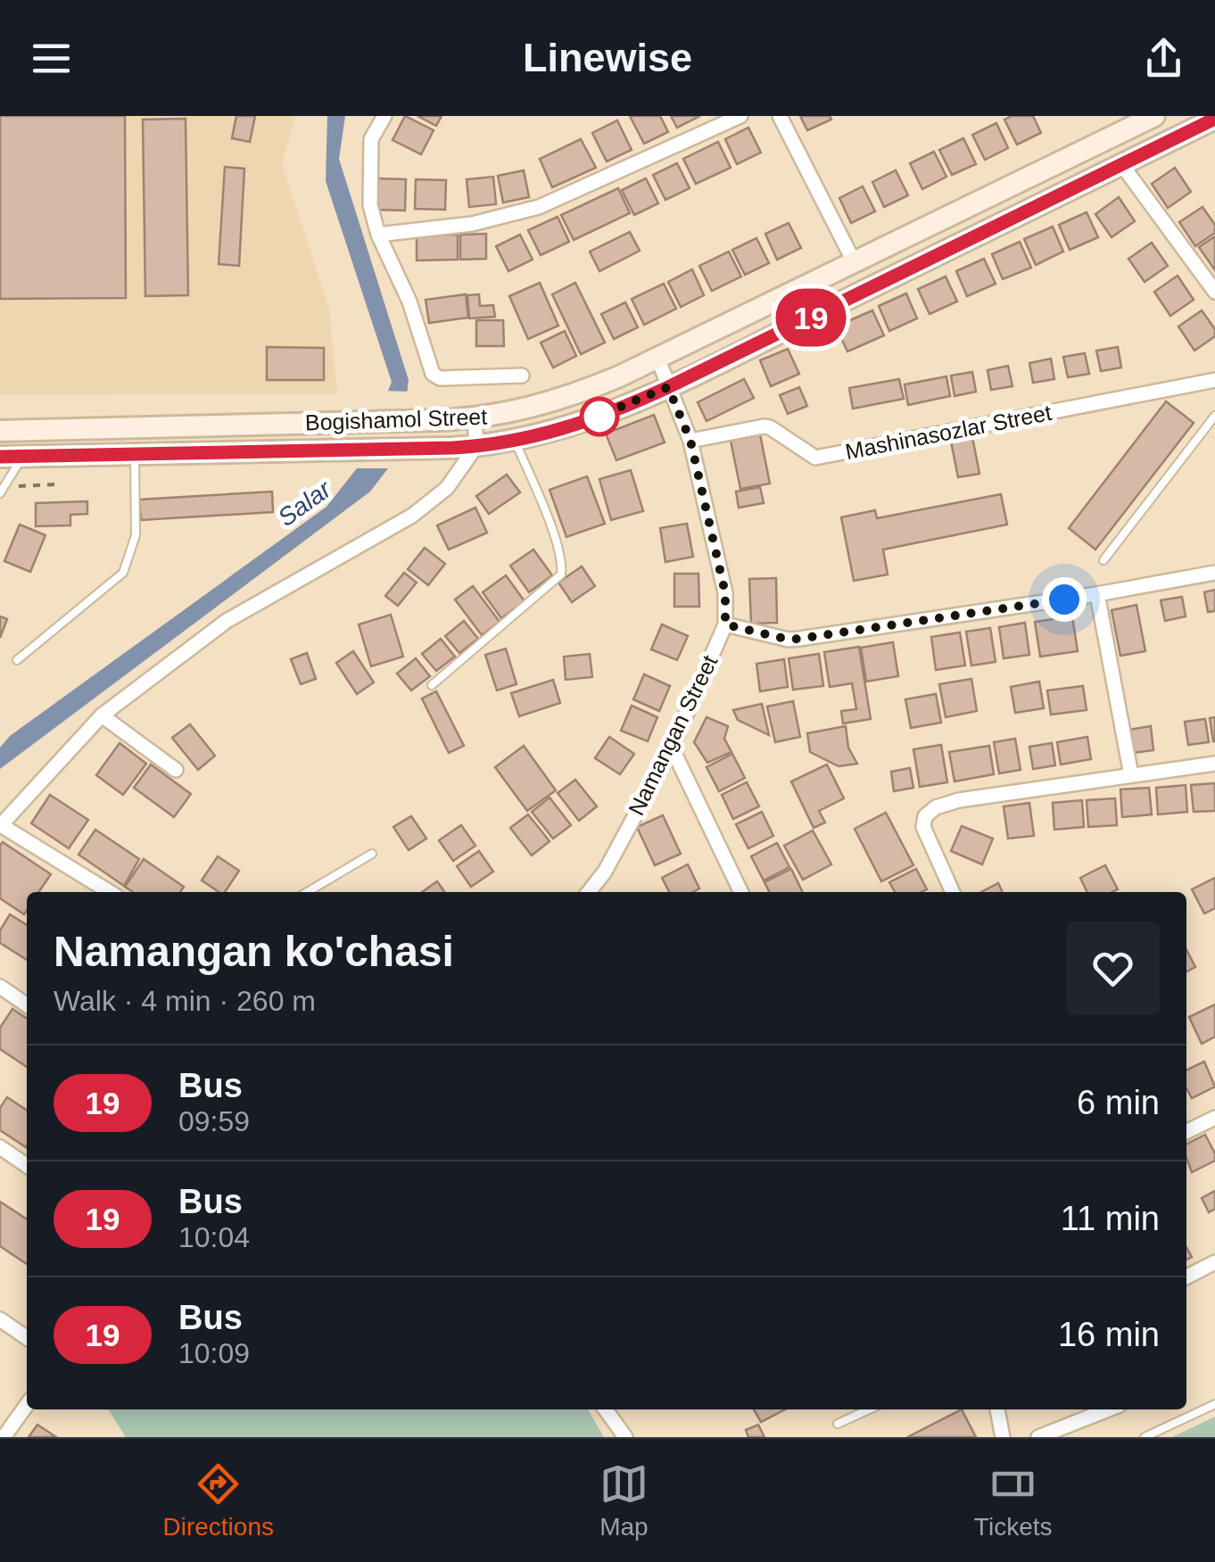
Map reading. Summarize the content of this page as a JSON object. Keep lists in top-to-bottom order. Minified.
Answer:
{"streets":{"main road":["Bogishamol Street"],"street":["Mashinasozlar Street","Namangan Street"]},"crossings":[["Bogishamol Street","Namangan Street"],["Mashinasozlar Street","Namangan Street"]],"water":["Salar"],"lines":["bus line 19"],"page":{"header":"Linewise","on_map":"19","heading":["Namangan ko'chasi","Walk · 4 min · 260 m"],"list":[{"mark":"19","name":"Bus","note":"09:59","value":"6 min"},{"mark":"19","name":"Bus","note":"10:04","value":"11 min"},{"mark":"19","name":"Bus","note":"10:09","value":"16 min"}],"tabs":["Directions","Map","Tickets"]}}
